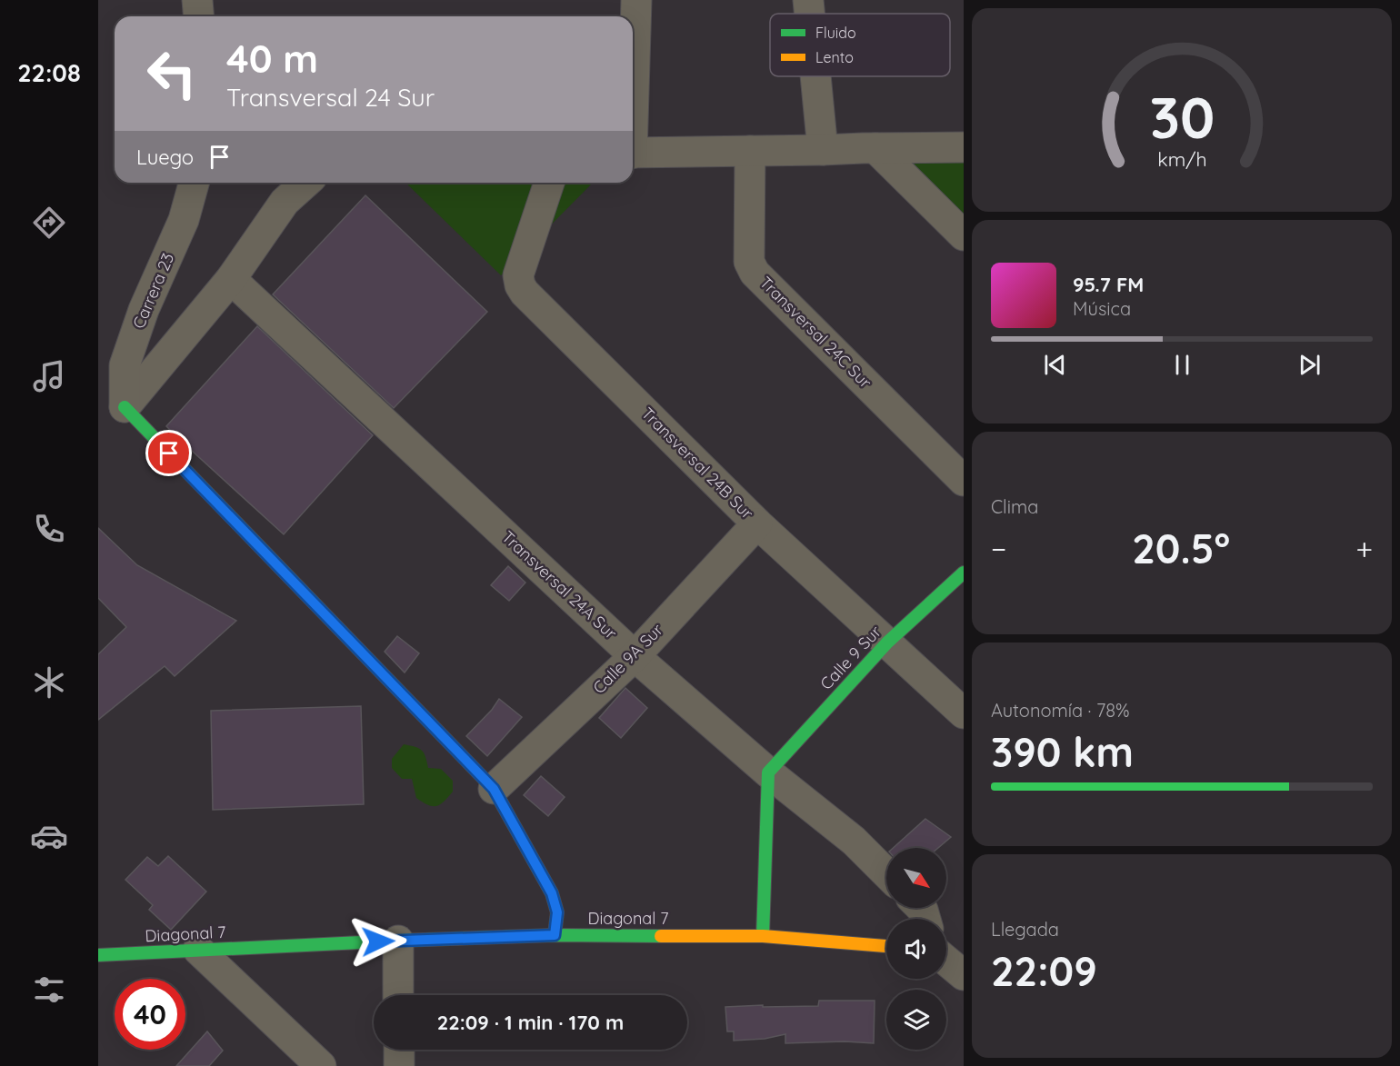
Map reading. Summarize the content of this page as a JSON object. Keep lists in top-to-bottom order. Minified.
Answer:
{"streets":{"street":["Carrera 23","Transversal 24C Sur","Transversal 24B Sur","Transversal 24A Sur","Calle 9 Sur","Calle 9A Sur","Diagonal 7"]},"crossings":[["Transversal 24B Sur","Calle 9 Sur"],["Transversal 24B Sur","Calle 9A Sur"],["Transversal 24A Sur","Calle 9 Sur"],["Transversal 24A Sur","Calle 9A Sur"]],"legend":["Fluido","Lento"],"north":"bottom right","page":{"tabs":"22:08","turn":["40 m","Transversal 24 Sur"],"then":"Luego","song":["95.7 FM","Música"],"tile":["Clima",["Autonomía · 78%","390 km"],["Llegada","22:09"]],"heat":["−","20.5°","+"],"limit":"40","trip":"22:09 · 1 min · 170 m","gauge":["30","km/h"]}}
